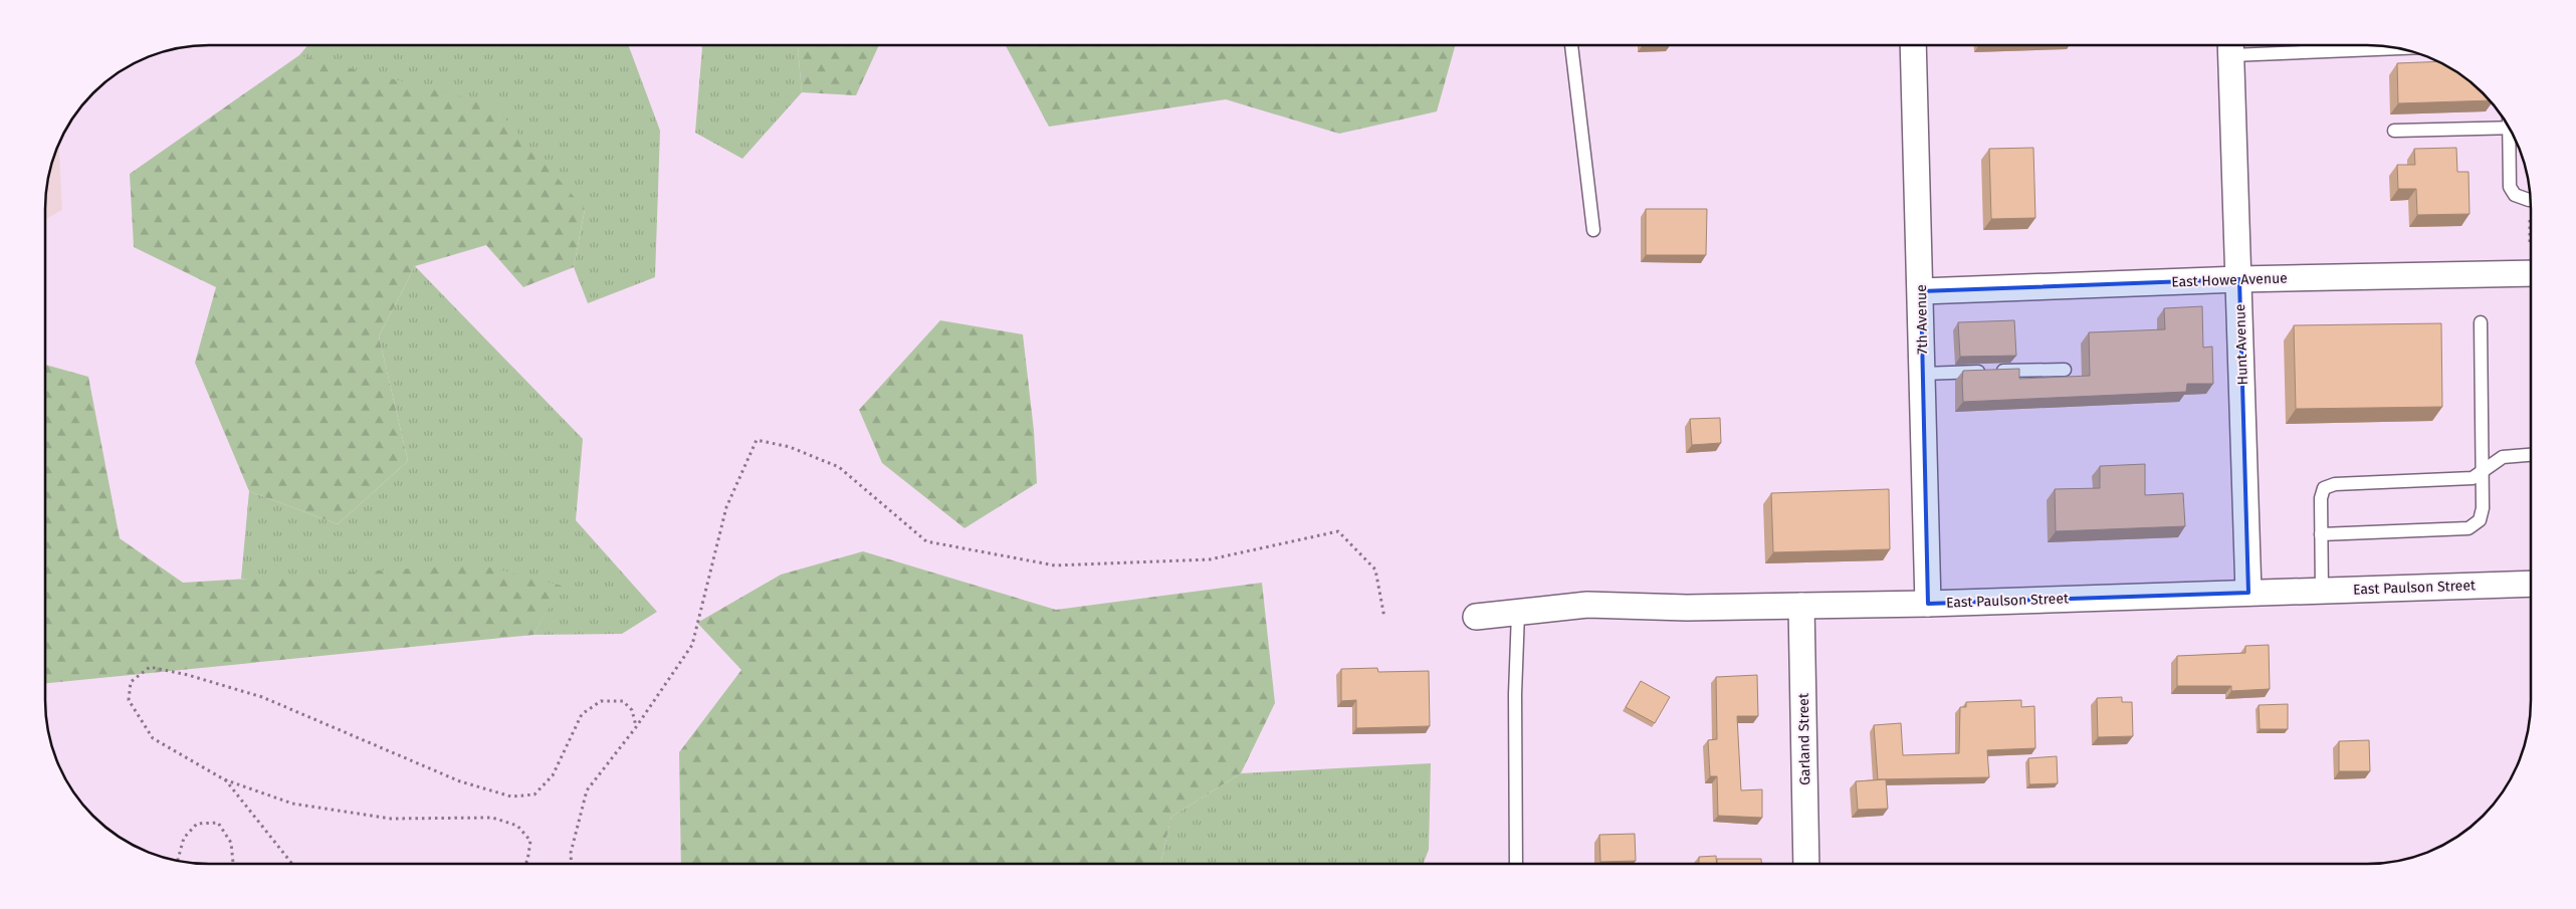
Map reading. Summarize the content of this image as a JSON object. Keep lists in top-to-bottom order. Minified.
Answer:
{"streets":{"street":["East Howe Avenue","7th Avenue","Hunt Avenue","East Paulson Street","Garland Street"]},"crossings":[["East Howe Avenue","7th Avenue"],["East Howe Avenue","Hunt Avenue"],["7th Avenue","East Paulson Street"],["Hunt Avenue","East Paulson Street"],["East Paulson Street","Garland Street"]]}
